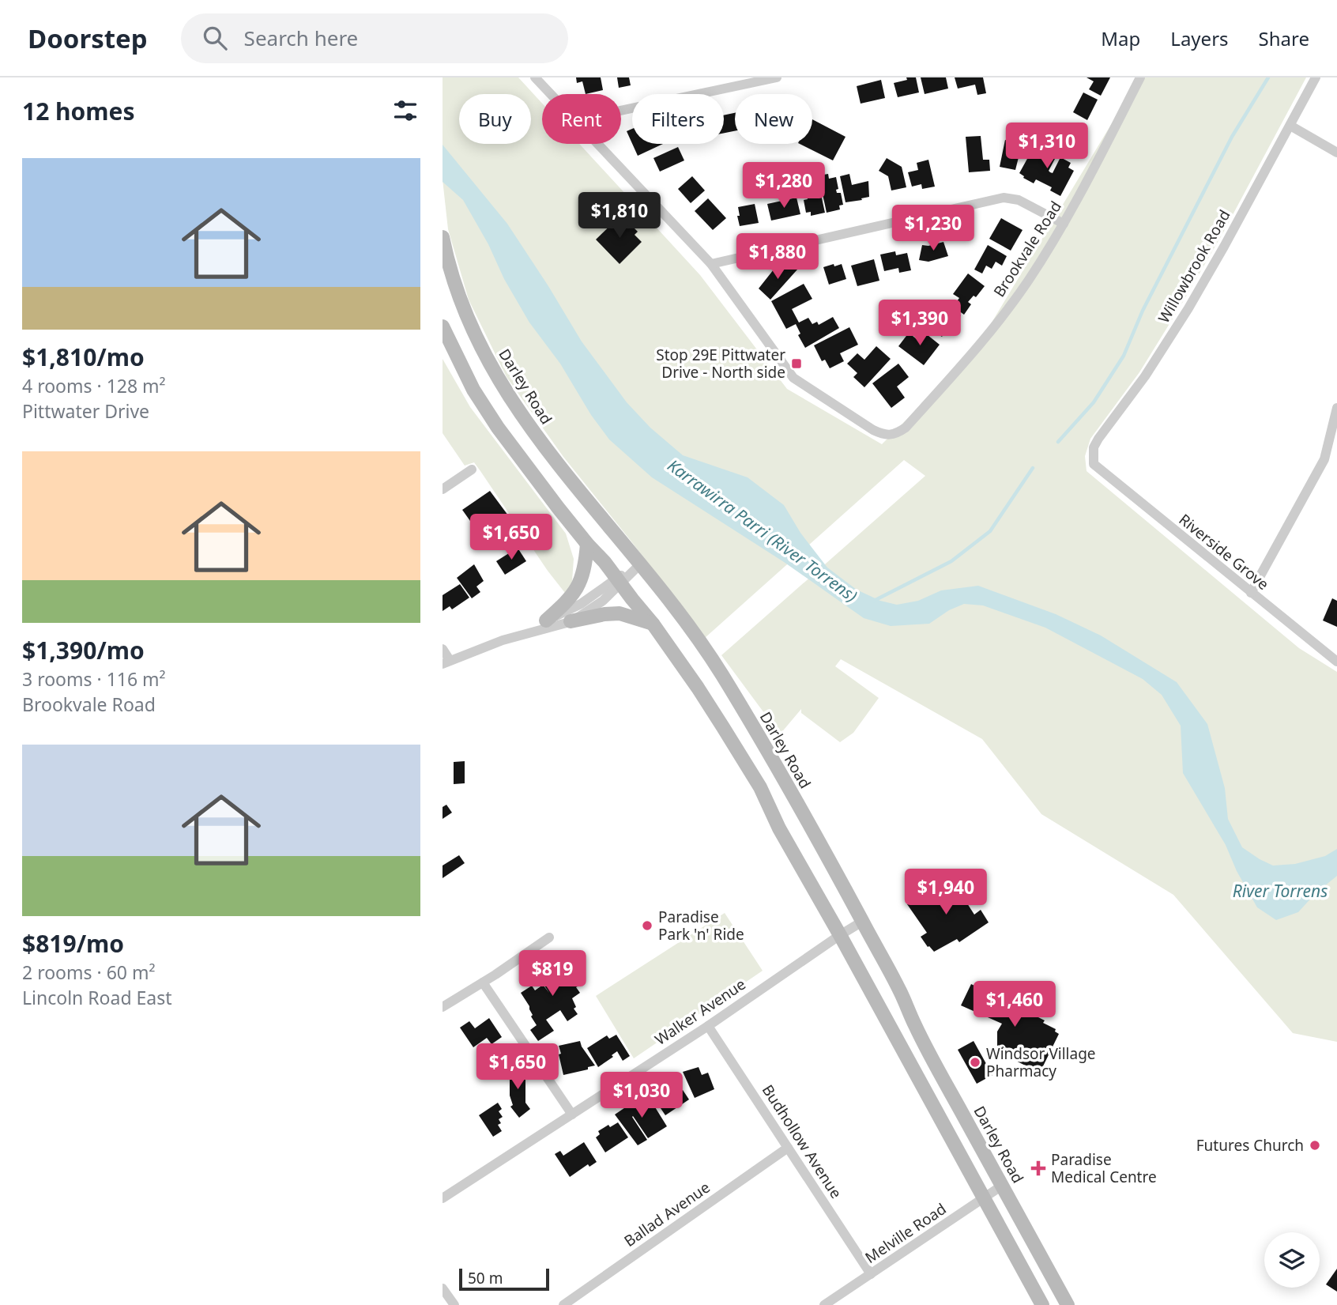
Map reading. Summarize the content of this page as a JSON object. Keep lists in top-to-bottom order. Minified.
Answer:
{"streets":{"main road":["Darley Road"],"street":["Brookvale Road","Willowbrook Road","Riverside Grove","Walker Avenue","Budhollow Avenue","Ballad Avenue","Melville Road"]},"crossings":[["Willowbrook Road","Riverside Grove"],["Darley Road","Walker Avenue"],["Darley Road","Melville Road"],["Walker Avenue","Budhollow Avenue"],["Budhollow Avenue","Ballad Avenue"],["Budhollow Avenue","Melville Road"]],"water":["Karrawirra Parri (River Torrens)","River Torrens"],"places":{"transit":["Stop 29E Pittwater Drive - North side"],"other":["Paradise Park 'n' Ride","Windsor Village Pharmacy","Futures Church"],"health":["Paradise Medical Centre"]},"scale_bar":"50 m","page":{"header":"Doorstep","search":"Search here","nav":["Map","Layers","Share"],"heading":"12 homes","chip":["Buy","Rent","Filters","New"],"price":["$1,310","$1,280","$1,810","$1,230","$1,880","$1,390","$1,650","$1,940","$819","$1,460","$1,650","$1,030"],"list":[{"name":"$1,810/mo","note":"4 rooms · 128 m² · Pittwater Drive"},{"name":"$1,390/mo","note":"3 rooms · 116 m² · Brookvale Road"},{"name":"$819/mo","note":"2 rooms · 60 m² · Lincoln Road East"}],"scale":"50 m"}}
